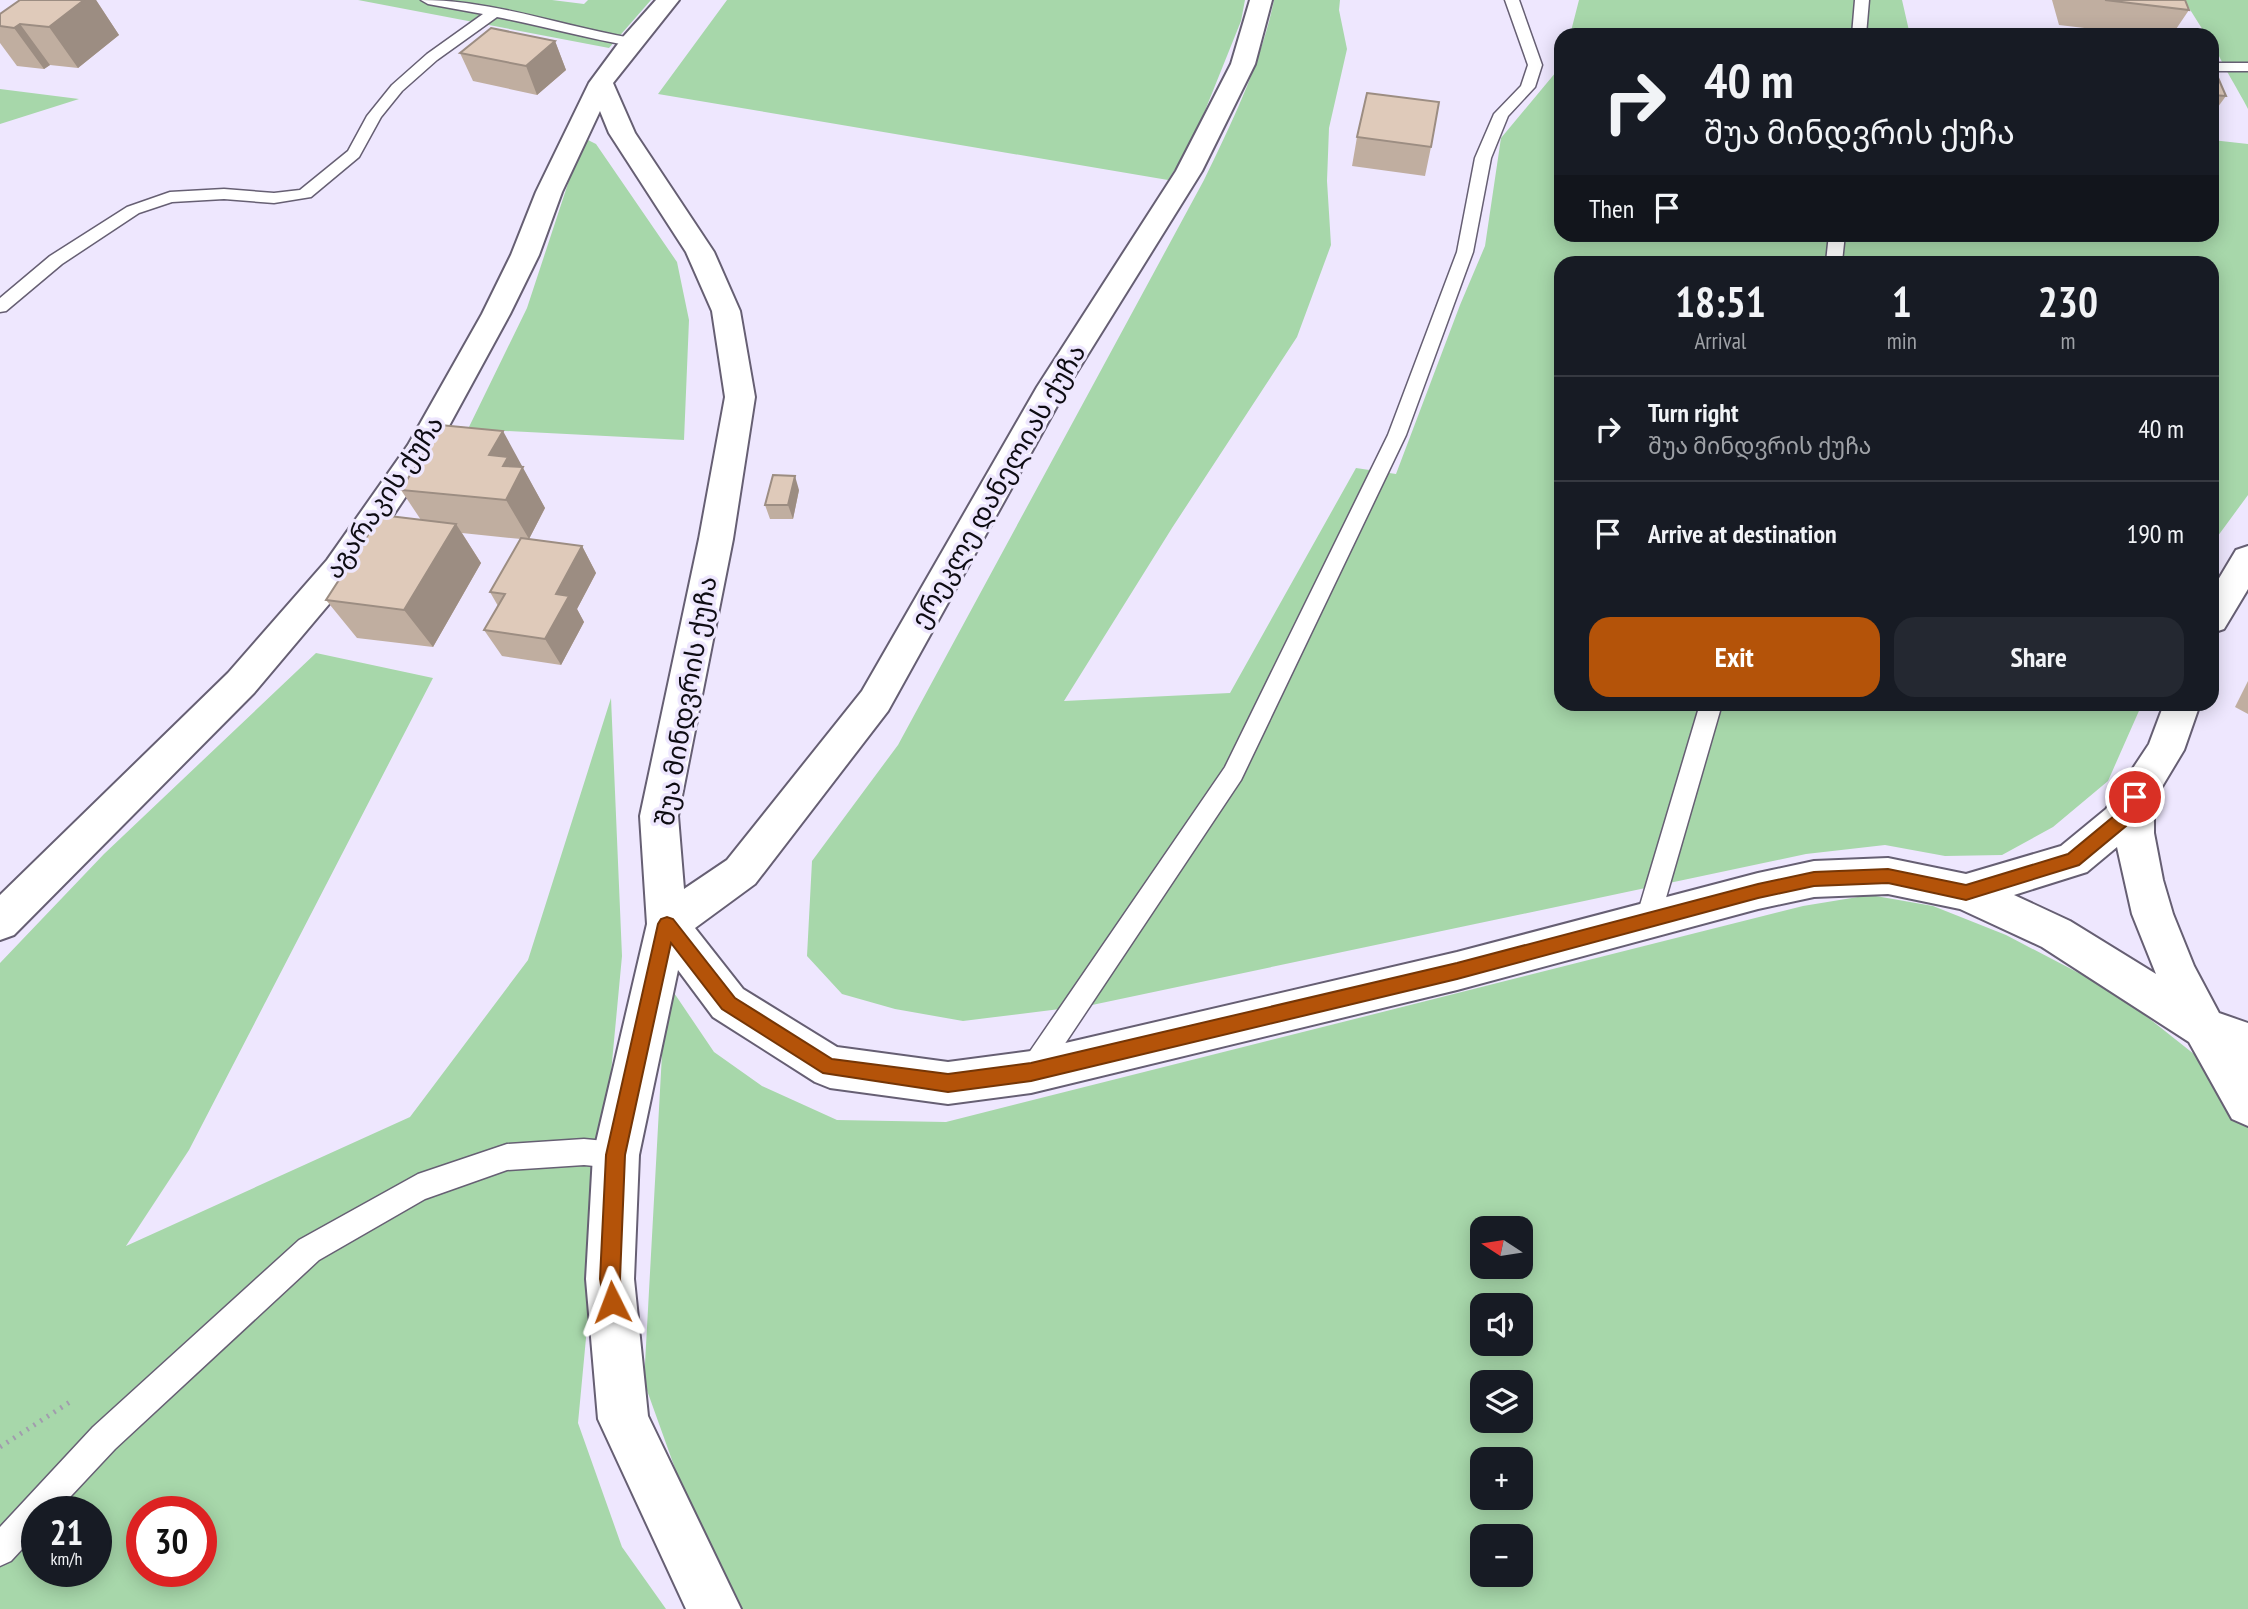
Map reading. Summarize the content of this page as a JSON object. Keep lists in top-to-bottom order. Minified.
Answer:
{"streets":{"street":["ერეკლე დანელიას ქუჩა","აგარაკის ქუჩა","შუა მინდვრის ქუჩა"]},"crossings":[["ერეკლე დანელიას ქუჩა","შუა მინდვრის ქუჩა"],["აგარაკის ქუჩა","შუა მინდვრის ქუჩა"]],"north":"left","page":{"turn":["40 m","შუა მინდვრის ქუჩა"],"then":"Then","eta":["18:51","Arrival","1","min","230","m"],"list":[{"name":"Turn right","note":"შუა მინდვრის ქუჩა","value":"40 m"},{"name":"Arrive at destination","value":"190 m"}],"buttons":["Exit","Share"],"map_buttons":["+","−"],"speed":"21 km/h","limit":"30"}}
